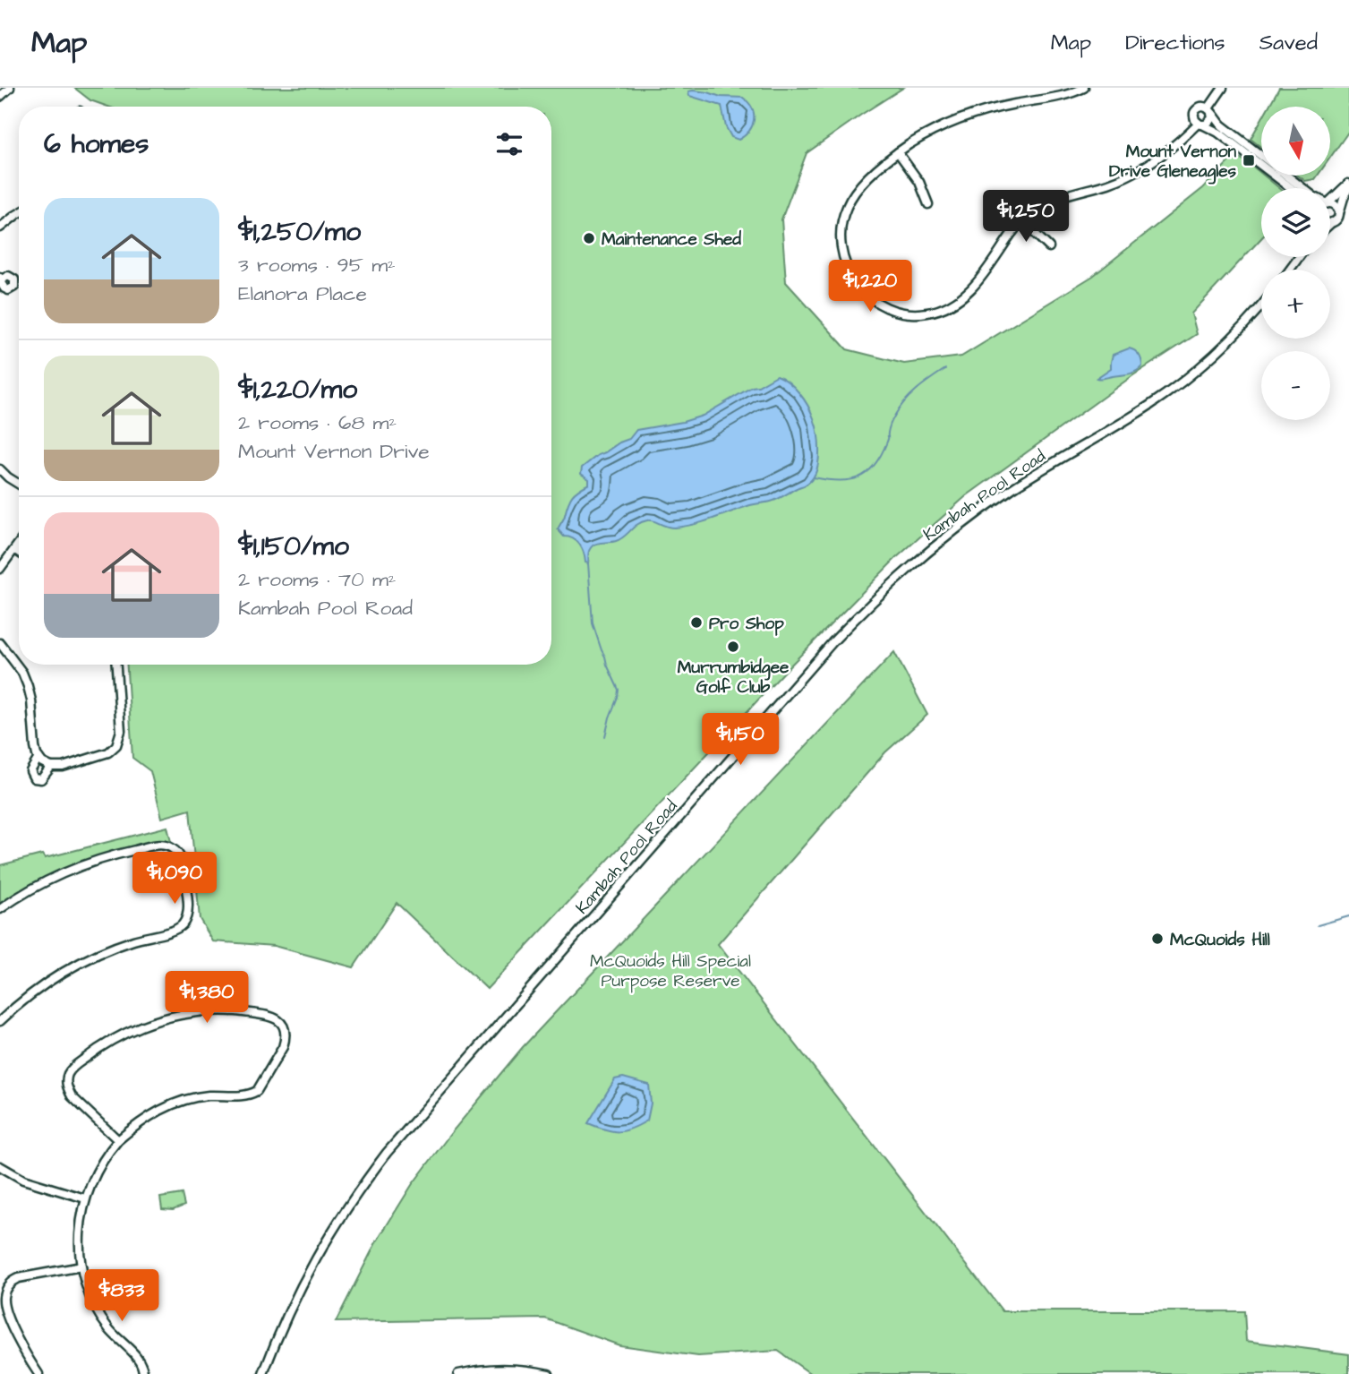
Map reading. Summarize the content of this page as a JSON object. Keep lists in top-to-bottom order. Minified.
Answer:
{"streets":{"street":["Kambah Pool Road"]},"parks":["McQuoids Hill Special Purpose Reserve"],"places":{"transit":["Mount Vernon Drive Gleneagles"],"other":["Maintenance Shed","Pro Shop","Murrumbidgee Golf Club","McQuoids Hill"]},"north":"bottom","page":{"header":"Map","nav":["Map","Directions","Saved"],"map_buttons":["+","−"],"heading":"6 homes","list":[{"name":"$1,250/mo","note":"3 rooms · 95 m² · Elanora Place"},{"name":"$1,220/mo","note":"2 rooms · 68 m² · Mount Vernon Drive"},{"name":"$1,150/mo","note":"2 rooms · 70 m² · Kambah Pool Road"}],"price":["$1,250","$1,220","$1,150","$1,090","$1,380","$833"]}}
